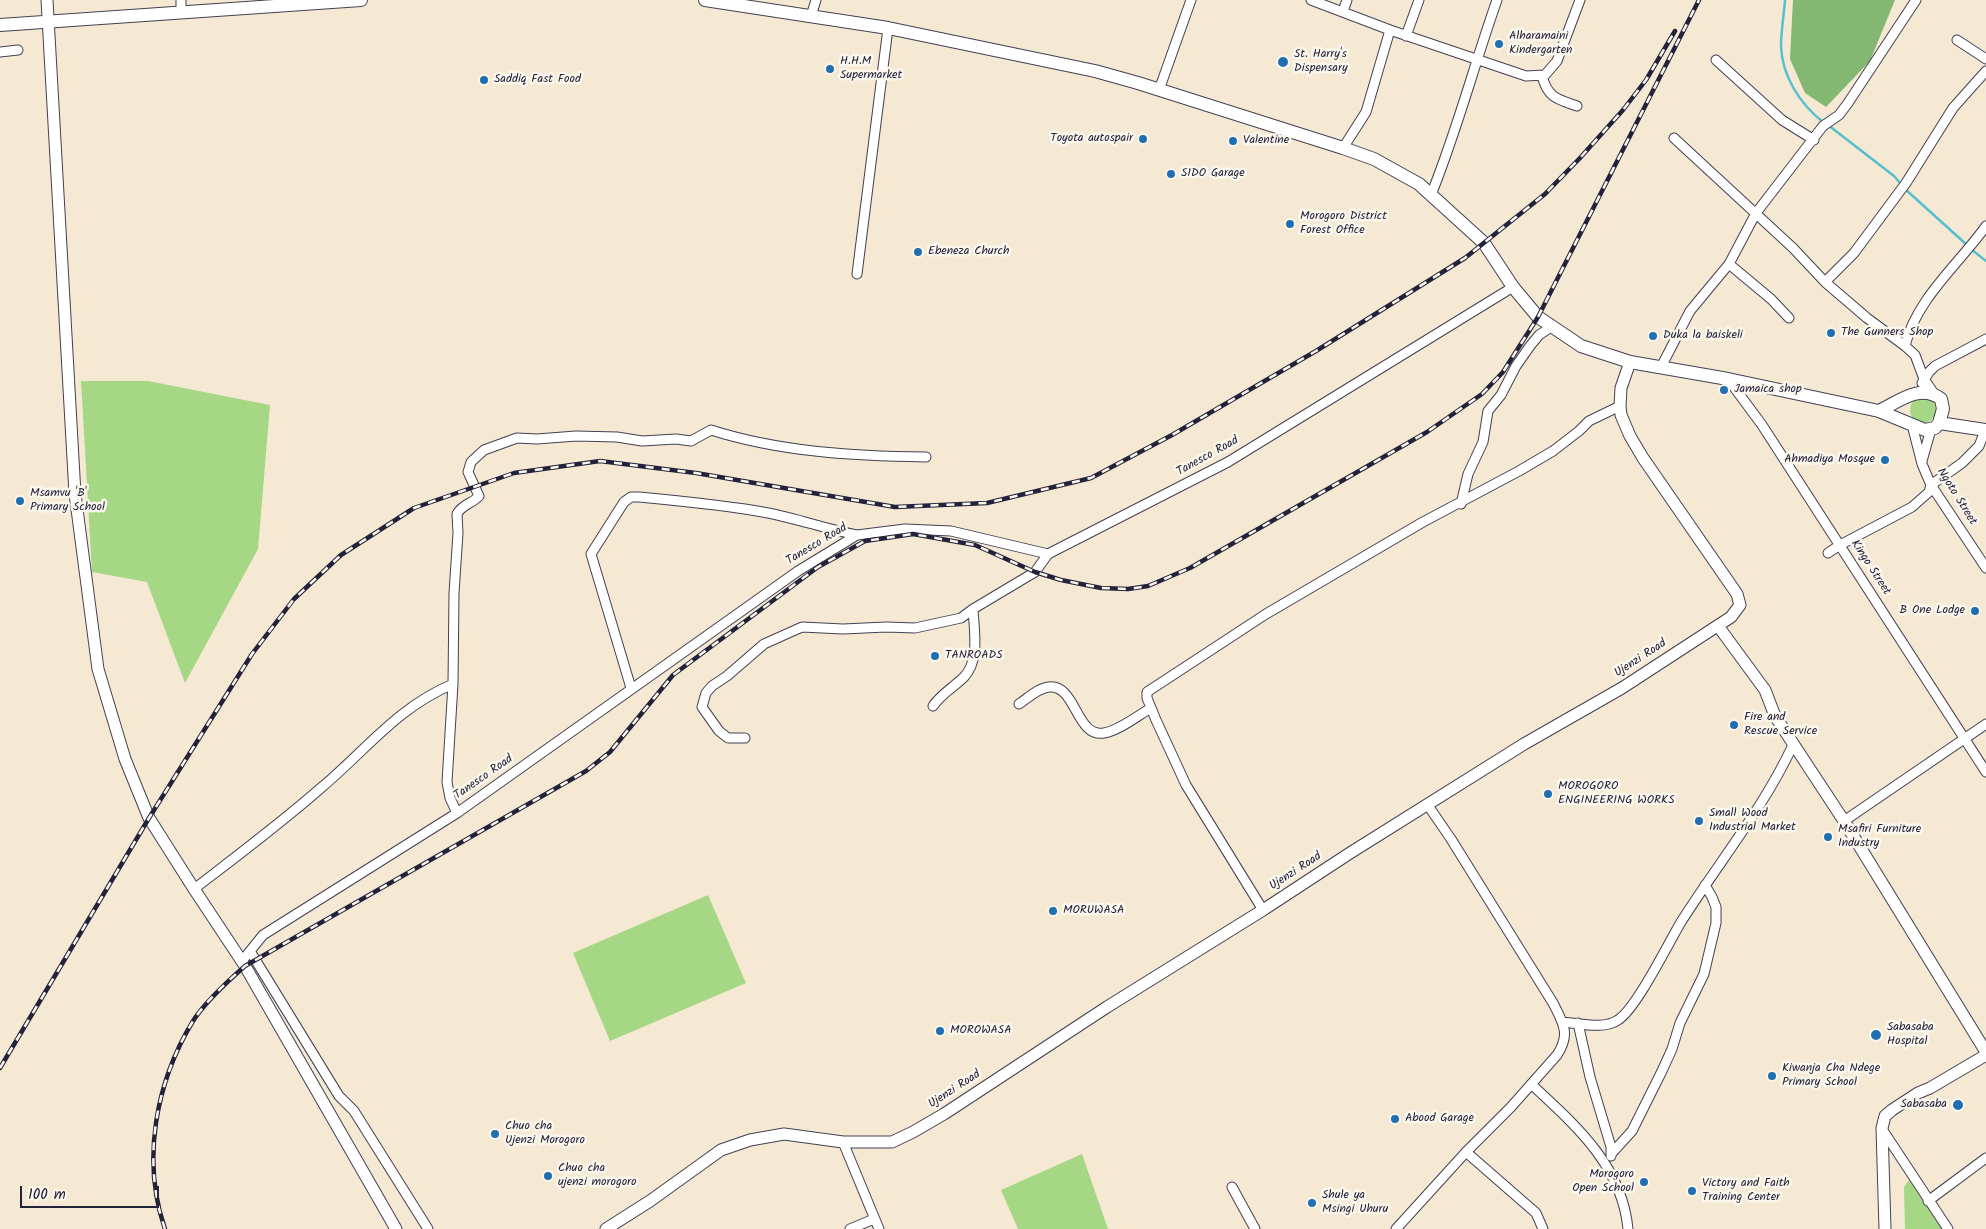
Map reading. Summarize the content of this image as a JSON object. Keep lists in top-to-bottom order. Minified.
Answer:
{"streets":{"street":["Tanesco Road","Ngoto Street","Kingo Street","Ujenzi Road"]},"places":["Alharamaini Kindergarten","St. Harry's Dispensary","H.H.M Supermarket","Saddiq Fast Food","Toyota autospair","Valentine","SIDO Garage","Morogoro District Forest Office","Ebeneza Church","The Gunners Shop","Duka la baiskeli","Jamaica shop","Ahmadiya Mosque","Msamvu 'B' Primary School","B One Lodge","TANROADS","Fire and Rescue Service","MOROGORO ENGINEERING WORKS","Small Wood Industrial Market","Msafiri Furniture Industry","MORUWASA","MOROWASA","Sabasaba Hospital","Kiwanja Cha Ndege Primary School","Sabasaba","Abood Garage","Chuo cha Ujenzi Morogoro","Chuo cha ujenzi morogoro","Morogoro Open School","Victory and Faith Training Center","Shule ya Msingi Uhuru"],"scale_bar":"100 m"}
